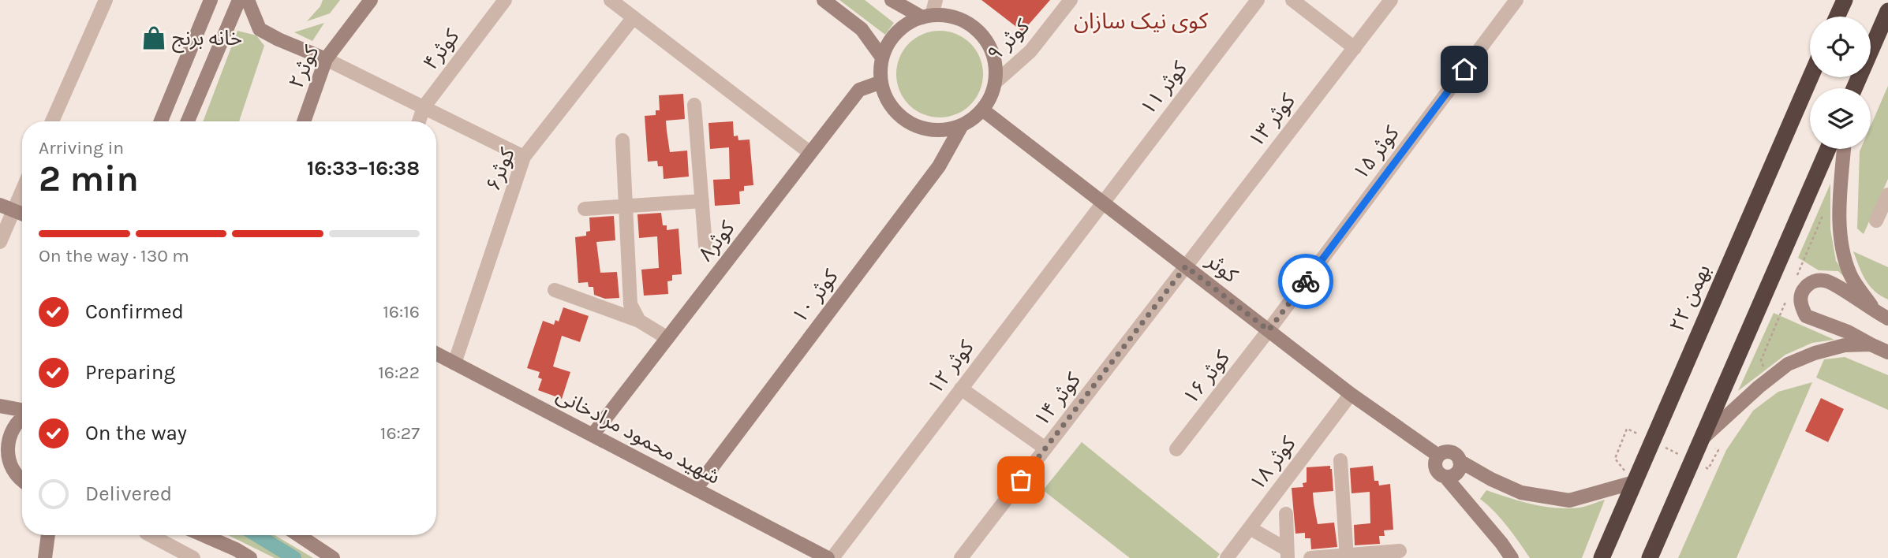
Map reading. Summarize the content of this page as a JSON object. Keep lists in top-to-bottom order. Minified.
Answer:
{"streets":{"highway":["۲۲ بهمن"],"main road":["کوثر۲","کوثر۸","کوثر","کوثر ۱۰","شهید محمود مرادخانی"],"street":["کوثر ۹","کوثر۴","کوثر ۱۱","کوثر ۱۳","۱۵ کوثر","کوثر۶","کوثر ۱۲","کوثر ۱۶","کوثر ۱۴","کوثر ۱۸"]},"crossings":[["کوثر ۹","کوثر۸"],["کوثر ۹","کوثر"],["کوثر ۹","کوثر ۱۰"],["کوثر ۱۱","کوثر"],["کوثر ۱۱","کوثر ۱۲"],["کوثر ۱۳","کوثر"],["کوثر ۱۳","کوثر ۱۴"],["۱۵ کوثر","کوثر"],["۱۵ کوثر","کوثر ۱۶"],["کوثر۶","شهید محمود مرادخانی"],["کوثر۸","کوثر"],["کوثر۸","کوثر ۱۰"],["کوثر۸","شهید محمود مرادخانی"],["کوثر","کوثر ۱۰"],["کوثر","کوثر ۱۲"],["کوثر","کوثر ۱۶"],["کوثر","کوثر ۱۴"],["کوثر","کوثر ۱۸"],["کوثر ۱۰","شهید محمود مرادخانی"]],"districts":["کوی نیک سازان"],"places":{"shop":["خانه برنج"]},"page":{"heading":["2 min","Arriving in","16:33–16:38"],"bar":"On the way · 130 m","list":[["Confirmed","16:16"],["Preparing","16:22"],["On the way","16:27"],"Delivered"]}}
